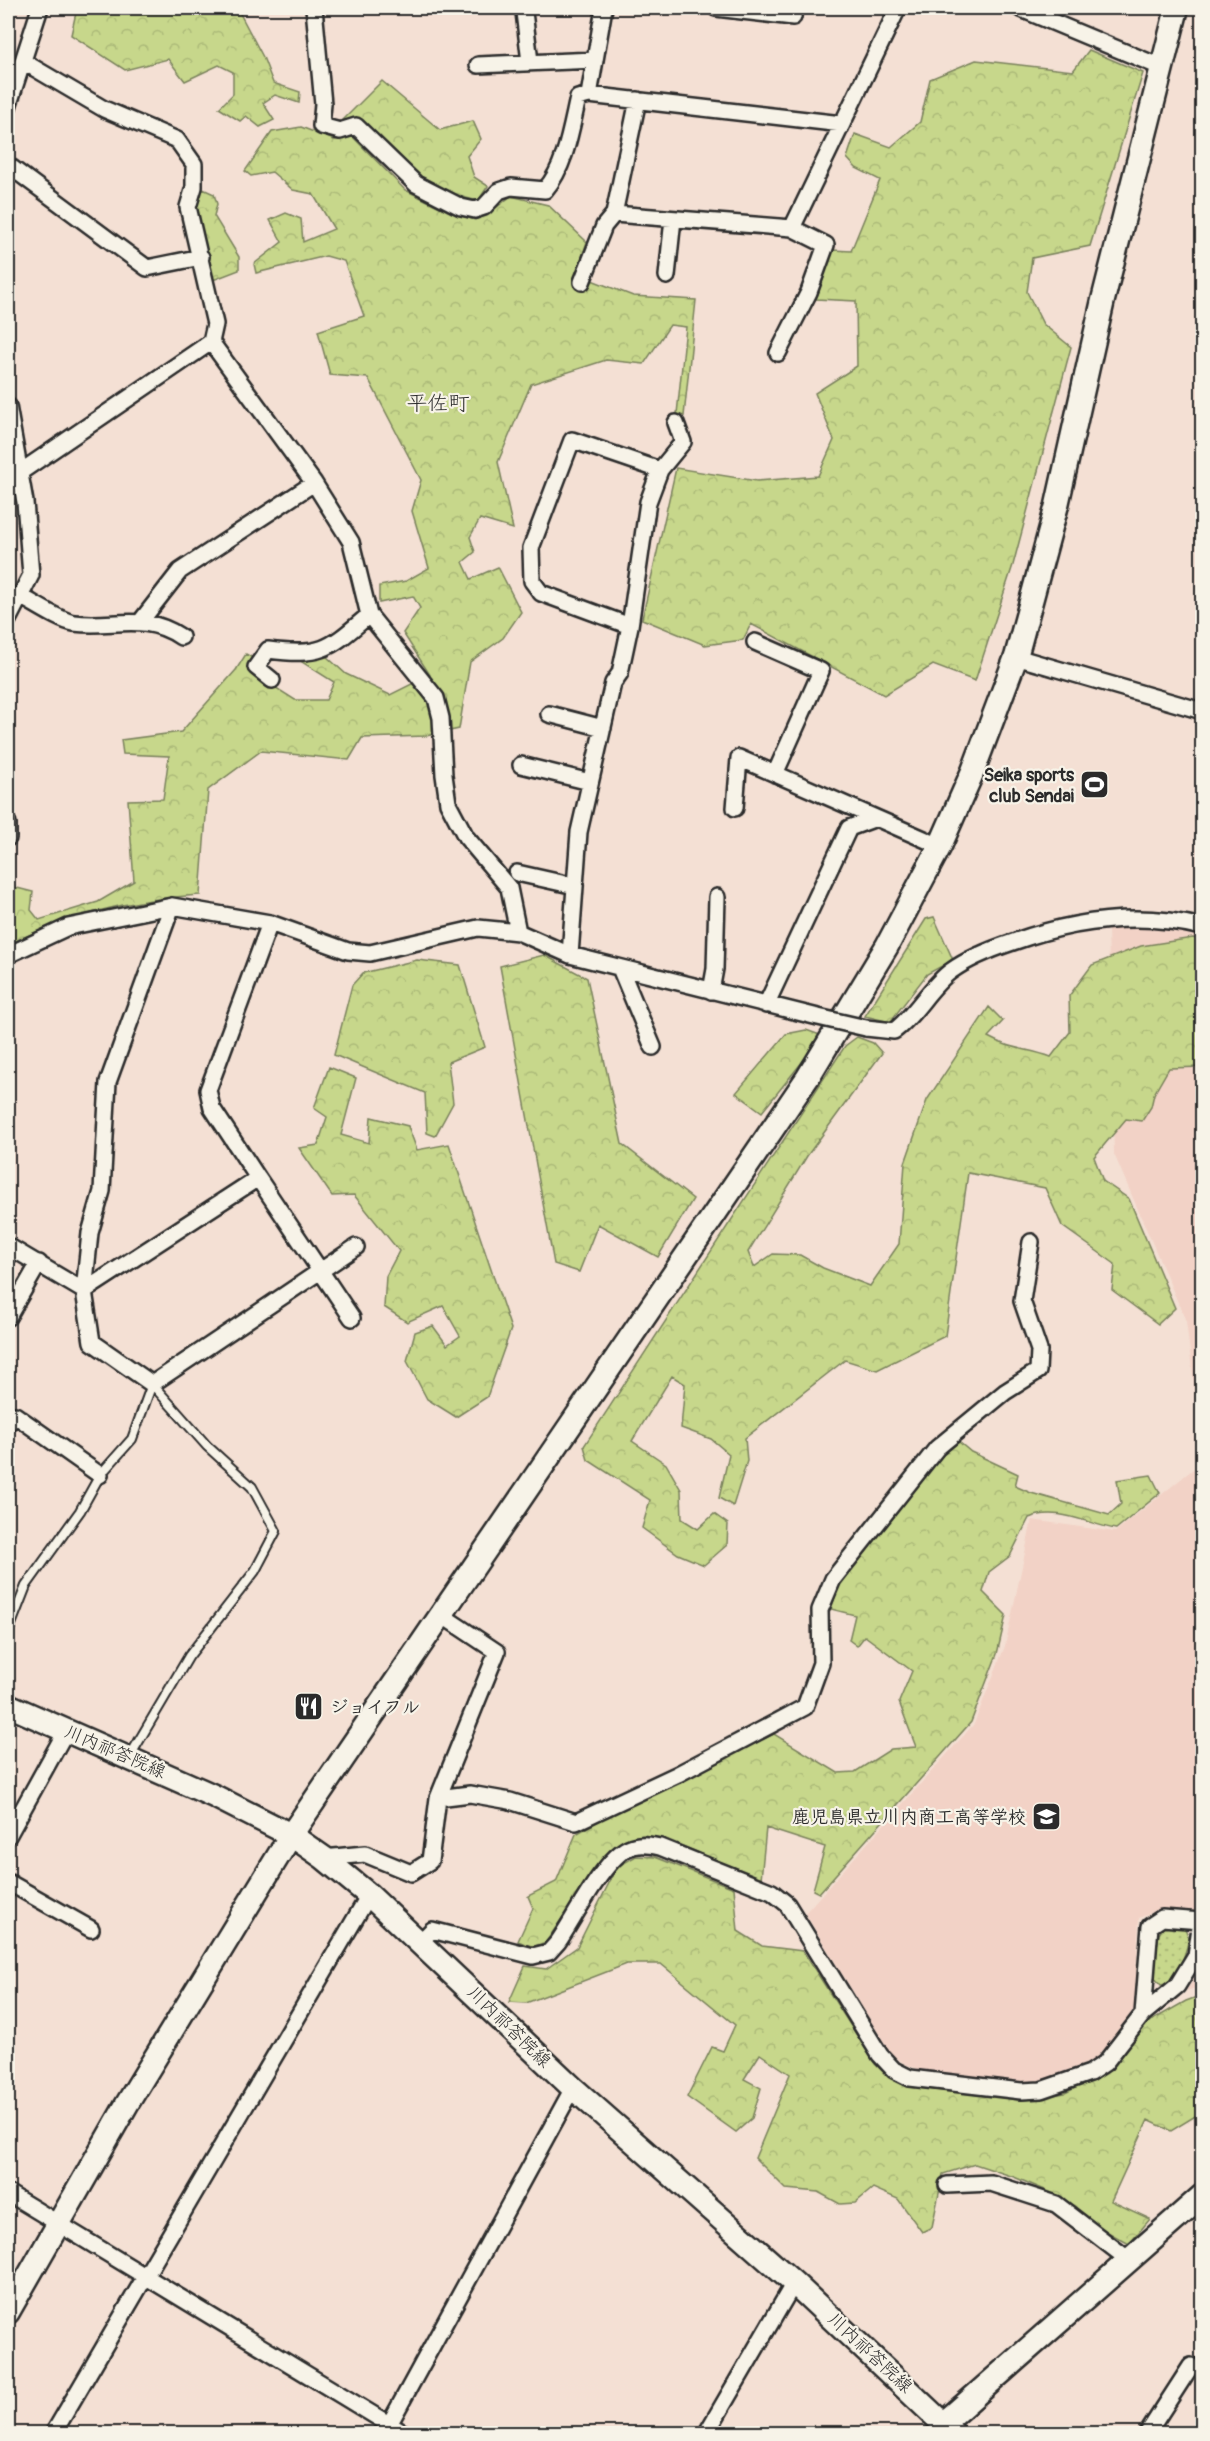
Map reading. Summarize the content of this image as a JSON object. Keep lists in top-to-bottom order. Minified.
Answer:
{"streets":{"street":["川内祁答院線"]},"districts":["平佐町"],"places":{"sports":["Seika sports club Sendai"],"restaurant":["ジョイフル"],"school or university":["鹿児島県立川内商工高等学校"]}}
